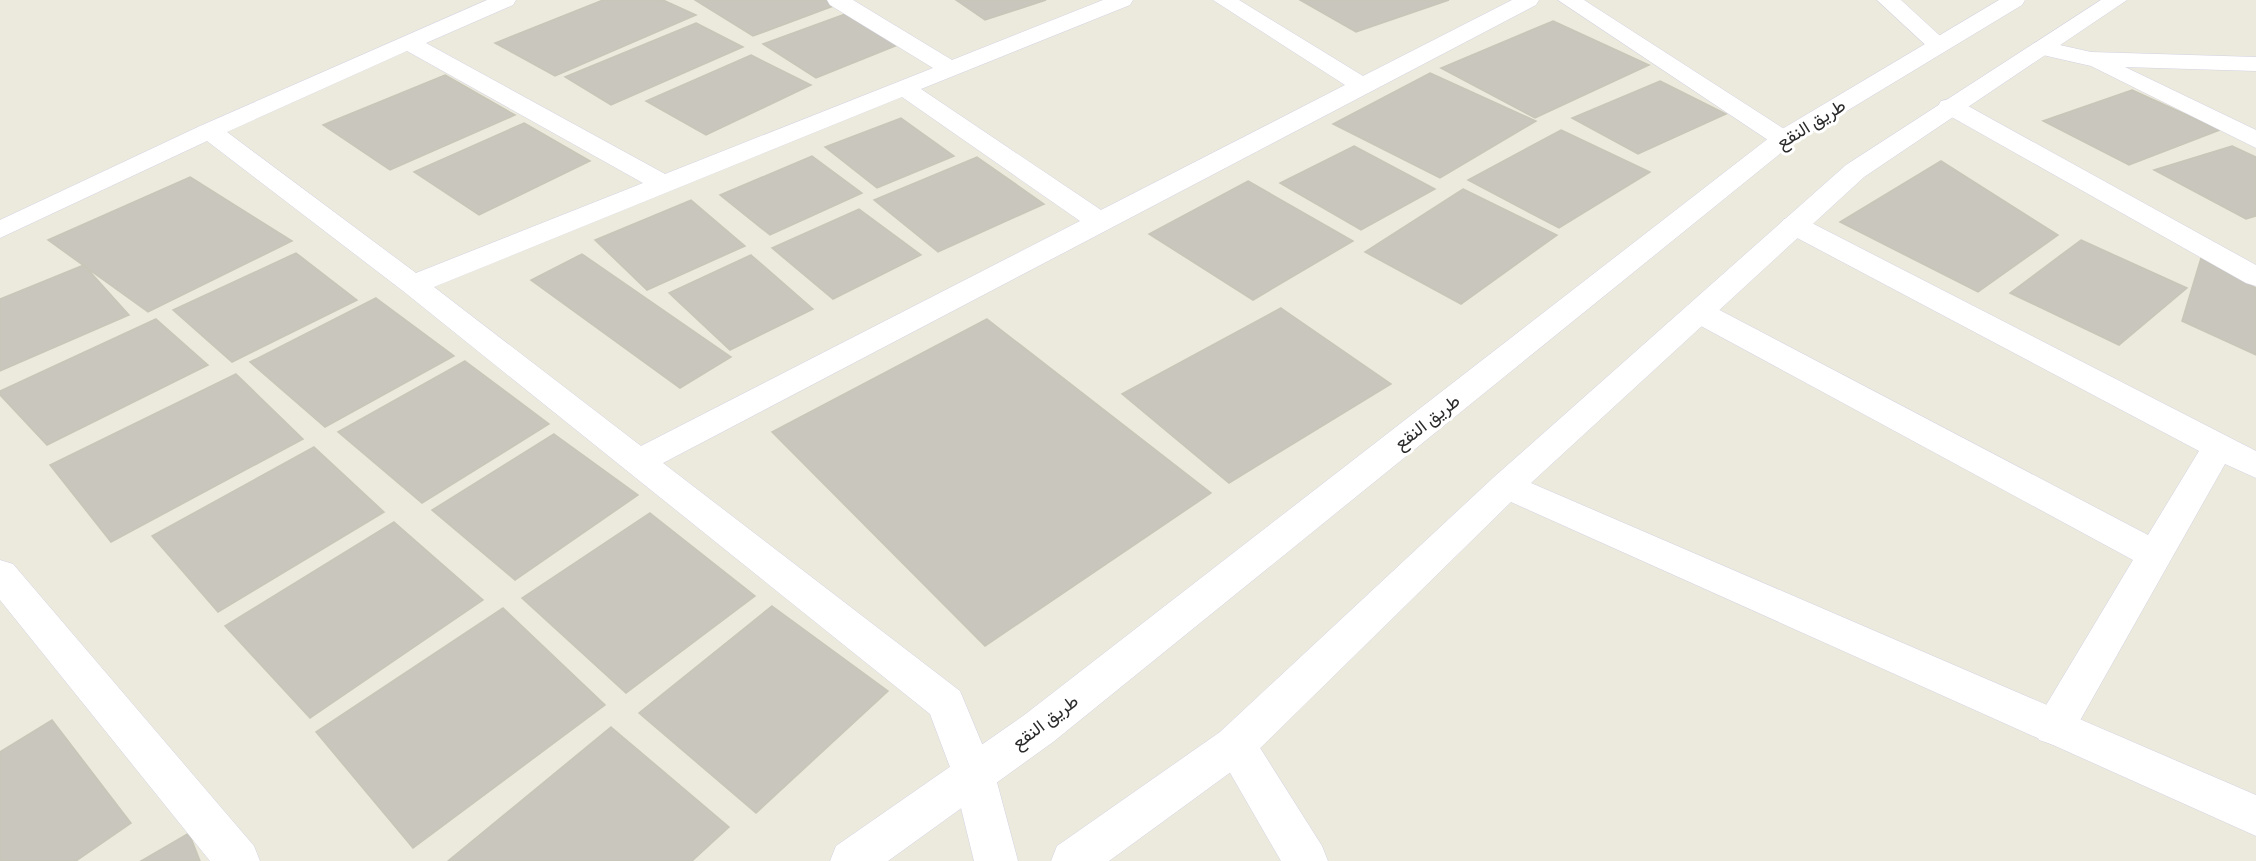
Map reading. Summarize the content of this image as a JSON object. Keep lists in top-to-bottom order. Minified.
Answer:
{"streets":{"street":["طريق النقع"]}}
